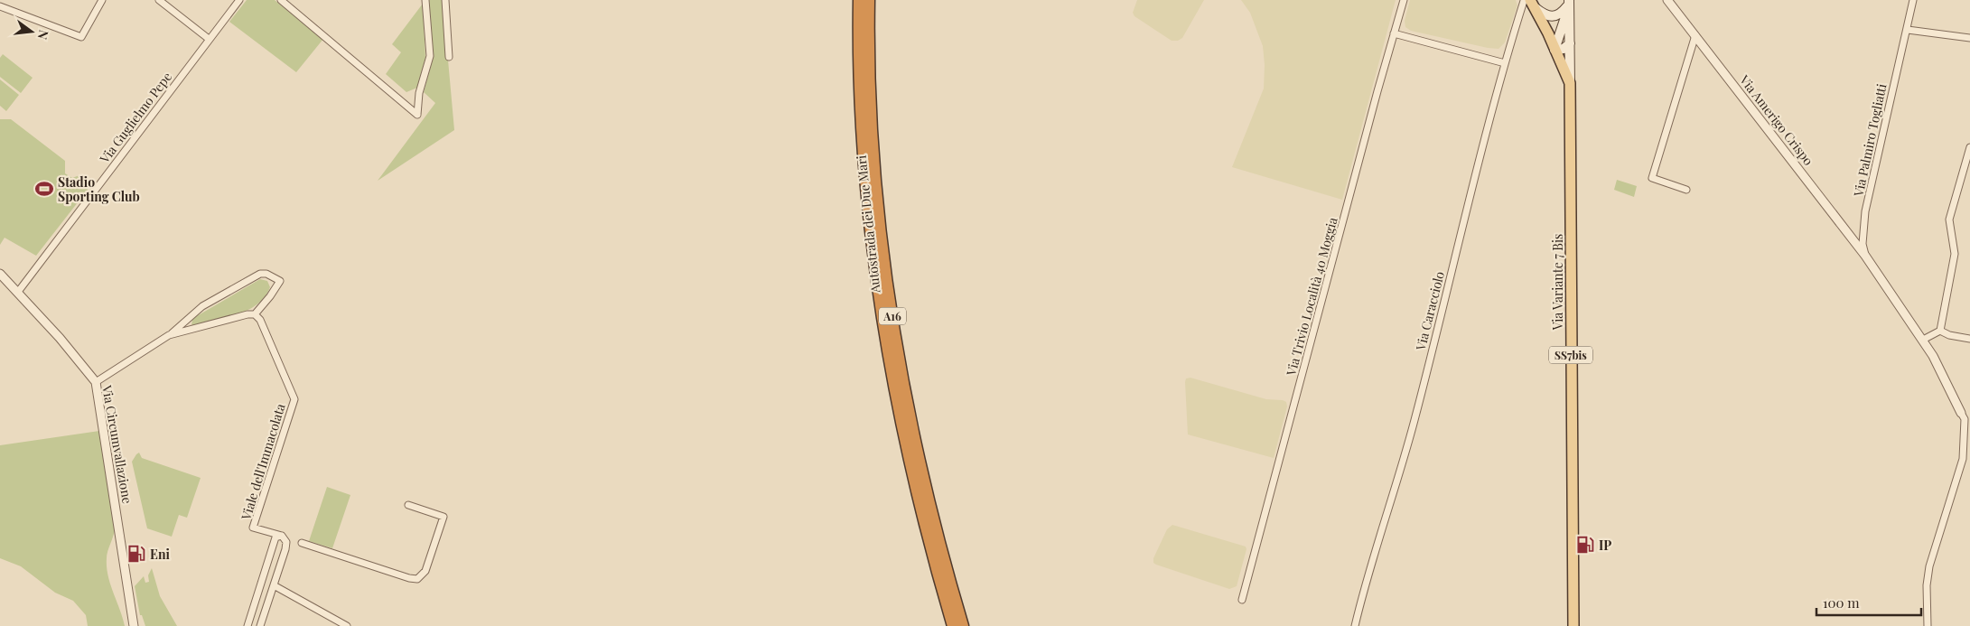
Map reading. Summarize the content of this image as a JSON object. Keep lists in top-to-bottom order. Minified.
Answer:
{"streets":{"highway":["Autostrada dei Due Mari","A16"],"main road":["Via Variante 7 Bis","SS7bis"],"street":["Via Guglielmo Pepe","Via Amerigo Crispo","Via Palmiro Togliatti","Via Trivio Località 40 Moggia","Via Caracciolo","Via Circumvallazione","Viale dell'Immacolata"]},"crossings":[["Via Guglielmo Pepe","Via Circumvallazione"],["Via Amerigo Crispo","Via Palmiro Togliatti"]],"places":{"sports":["Stadio Sporting Club"],"fuel station":["IP","Eni"]},"scale_bar":"100 m","north":"right"}
